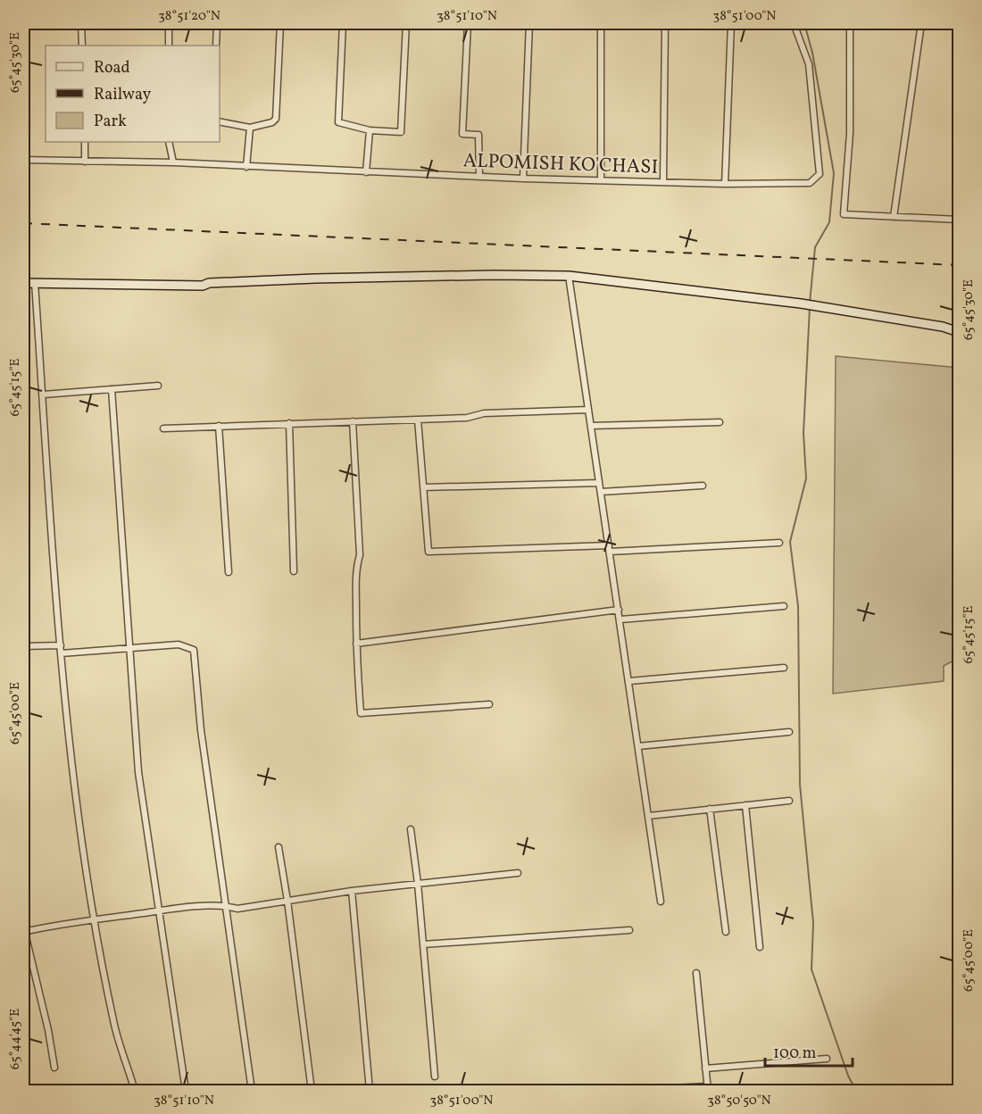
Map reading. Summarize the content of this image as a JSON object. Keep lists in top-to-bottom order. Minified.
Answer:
{"streets":{"street":["ALPOMISH KO'CHASI"]},"legend":["Road","Railway","Park"],"scale_bar":"100 m","coordinates":["38°51'20\"N","38°51'10\"N","38°51'00\"N","65°45'30\"E","65°45'15\"E","65°45'00\"E","65°44'45\"E","38°50'50\"N"]}
